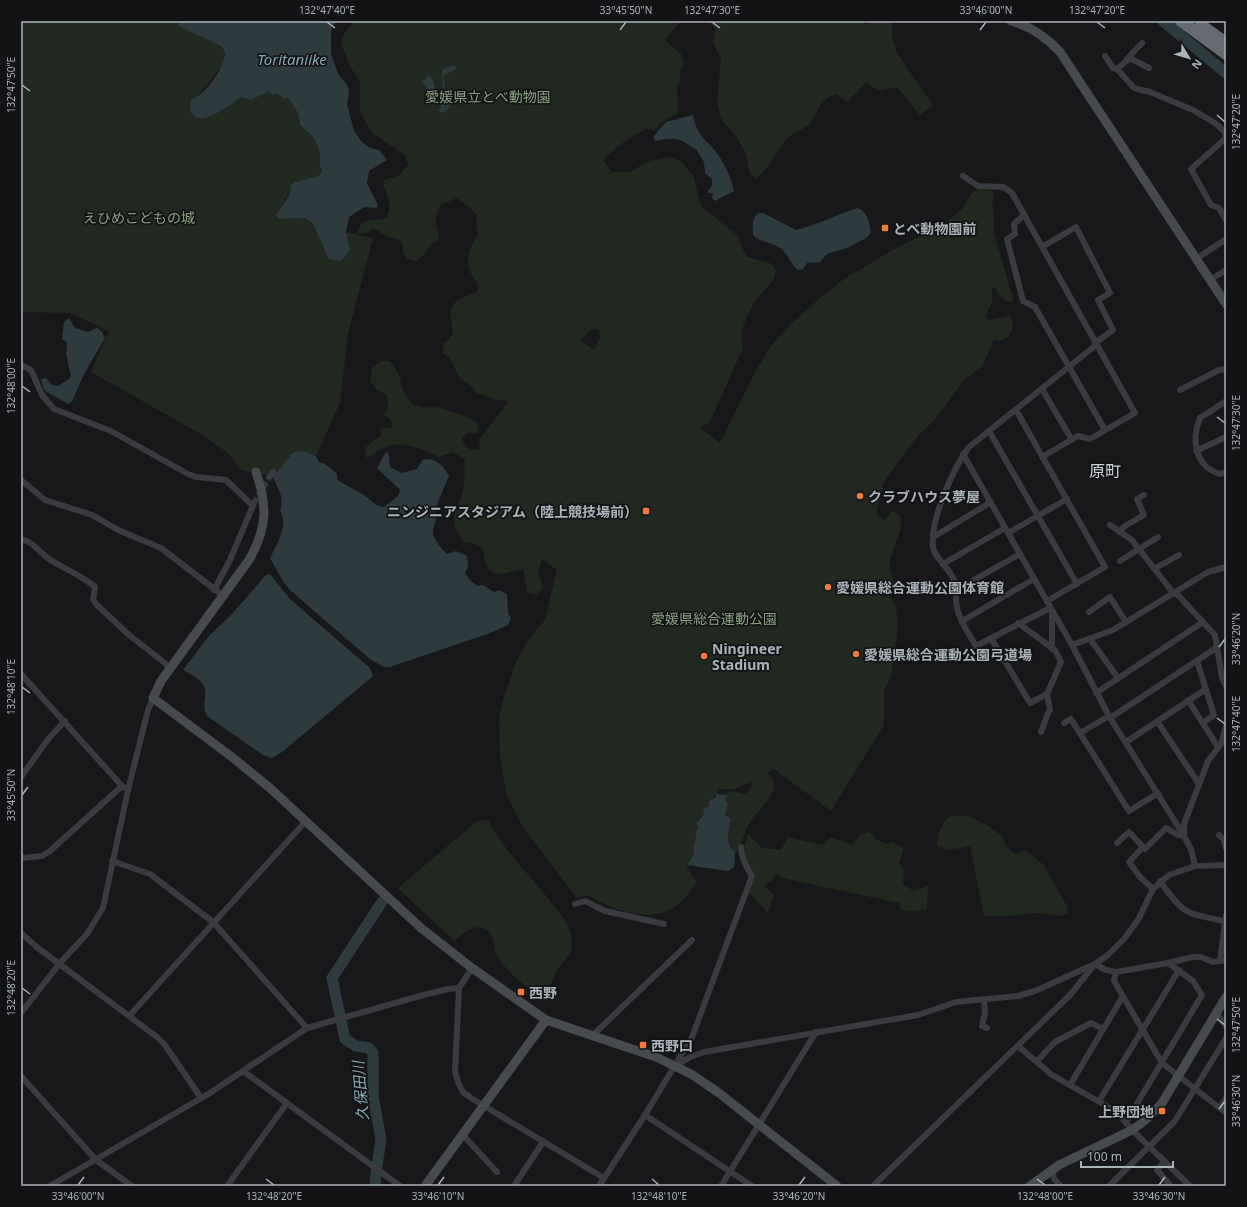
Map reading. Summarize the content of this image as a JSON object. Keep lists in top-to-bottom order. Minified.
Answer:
{"districts":["原町"],"water":["Toritaniike","久保田川"],"parks":["愛媛県立とべ動物園","えひめこどもの城","愛媛県総合運動公園"],"places":{"transit":["とべ動物園前","ニンジニアスタジアム（陸上競技場前）","西野","西野口","上野団地"],"other":["クラブハウス夢屋","愛媛県総合運動公園体育館","愛媛県総合運動公園弓道場","Ningineer Stadium"]},"scale_bar":"100 m","north":"bottom right","coordinates":["132°47'40\"E","33°45'50\"N","132°47'30\"E","33°46'00\"N","132°47'20\"E","132°47'50\"E","132°48'00\"E","33°46'20\"N","132°48'10\"E","132°48'20\"E","33°46'30\"N","33°46'10\"N"]}
